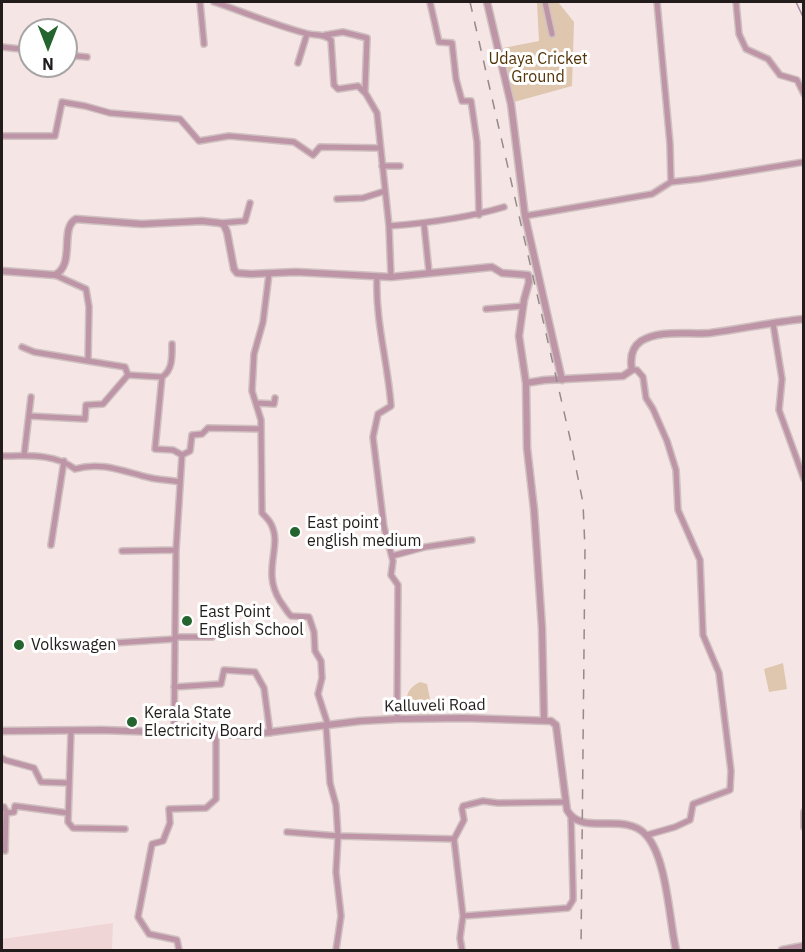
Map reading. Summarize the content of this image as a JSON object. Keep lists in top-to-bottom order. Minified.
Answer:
{"streets":{"street":["Kalluveli Road"]},"parks":["Udaya Cricket Ground"],"places":["East point english medium","East Point English School","Volkswagen","Kerala State Electricity Board"],"north":"bottom"}
